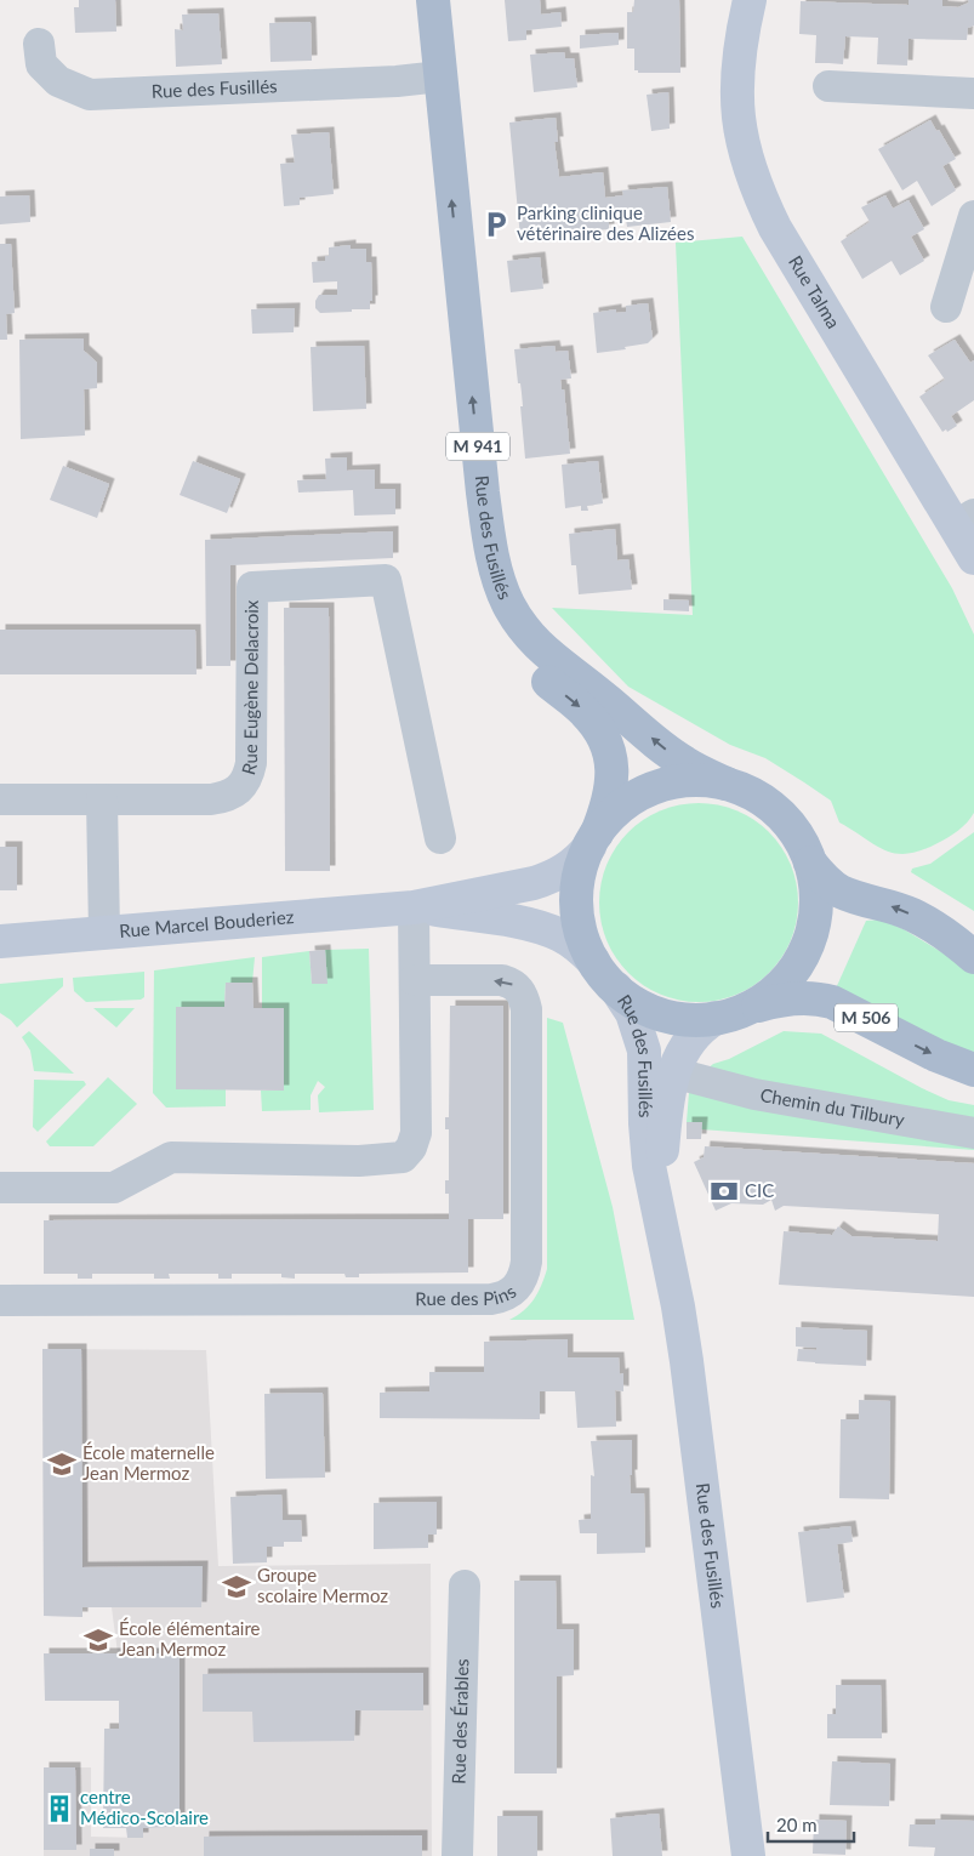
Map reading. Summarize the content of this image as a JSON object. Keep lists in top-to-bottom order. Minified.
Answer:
{"streets":{"main road":["Rue des Fusillés","Rue Talma","M 941","Rue Marcel Bouderiez","M 506"],"street":["Rue Eugène Delacroix","Chemin du Tilbury","Rue des Pins","Rue des Érables"]},"crossings":[["Rue des Fusillés","Rue Marcel Bouderiez"],["Rue des Fusillés","M 506"]],"places":{"parking":["Parking clinique vétérinaire des Alizées"],"bank":["CIC"],"school or university":["École maternelle Jean Mermoz","Groupe scolaire Mermoz","École élémentaire Jean Mermoz"],"building":["centre Médico-Scolaire"]},"scale_bar":"20 m"}
